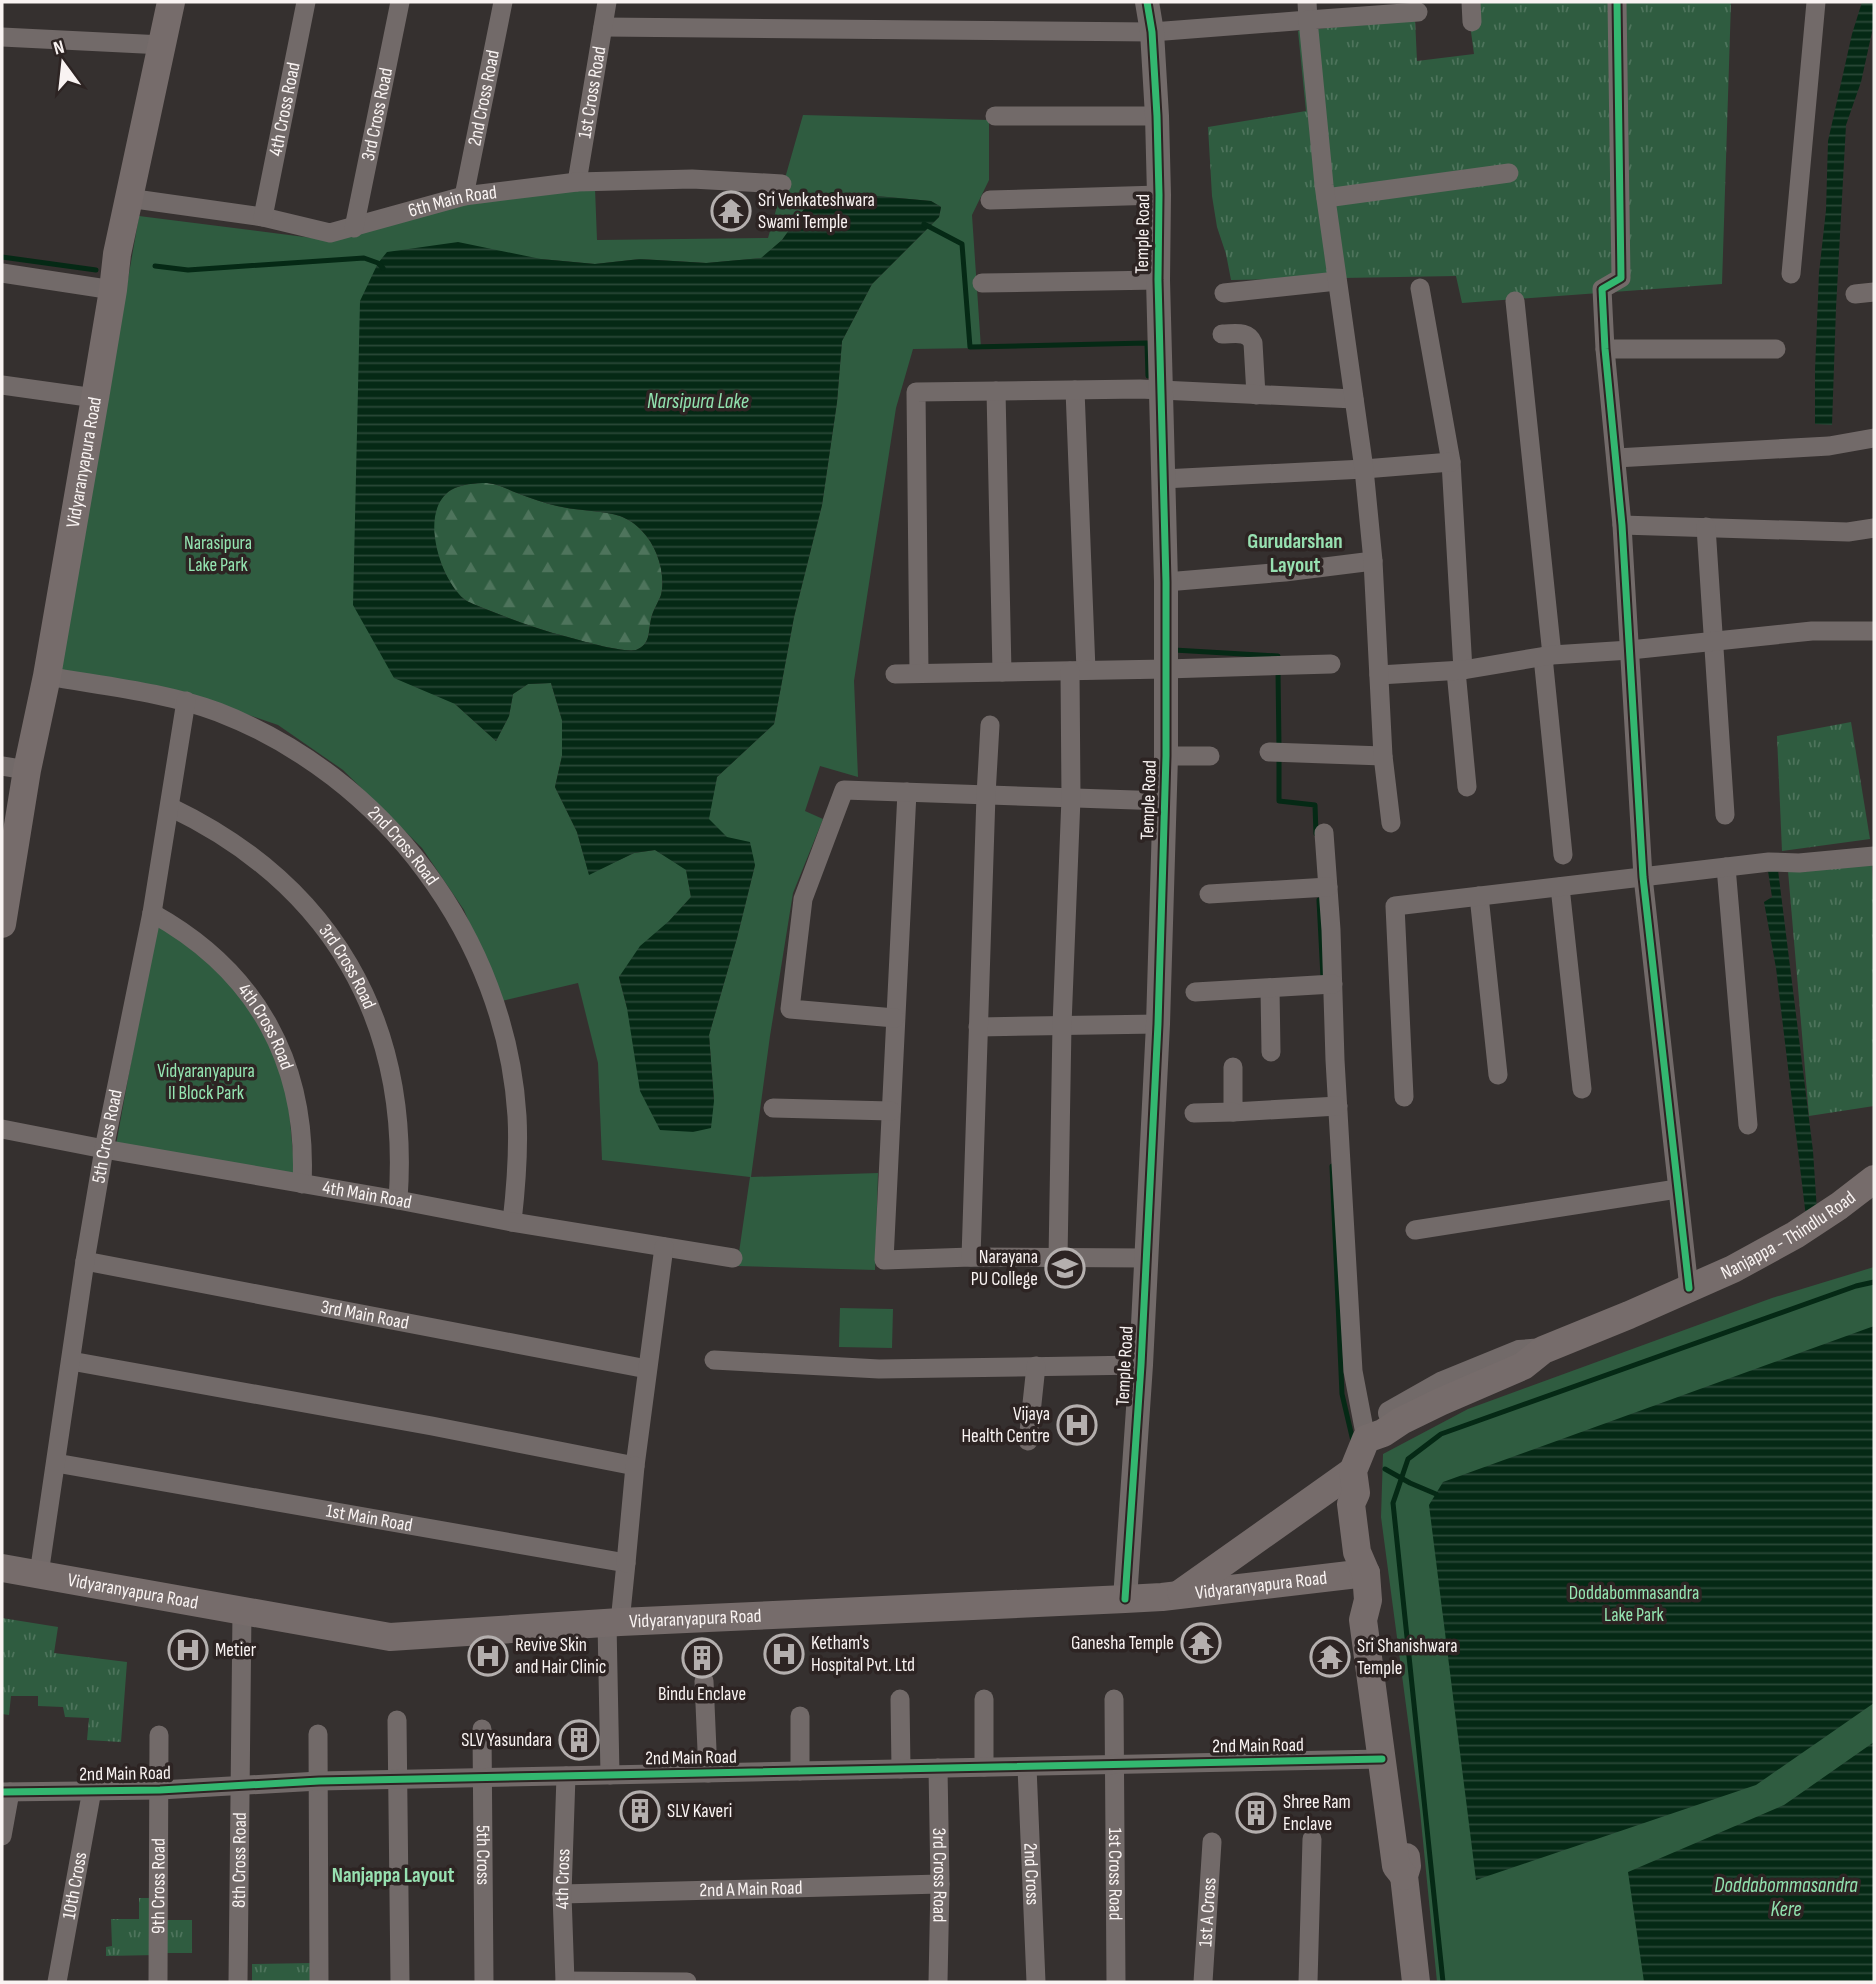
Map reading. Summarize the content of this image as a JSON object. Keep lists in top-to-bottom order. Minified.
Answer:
{"streets":{"main road":["Vidyaranyapura Road","Nanjappa - Thindlu Road"],"street":["1st Cross Road","2nd Cross Road","4th Cross Road","3rd Cross Road","6th Main Road","Temple Road","5th Cross Road","4th Main Road","3rd Main Road","1st Main Road","2nd Main Road","5th Cross","8th Cross Road","2nd Cross","4th Cross","10th Cross","9th Cross Road","2nd A Main Road","1st A Cross"]},"crossings":[["1st Cross Road","6th Main Road"],["1st Cross Road","2nd Main Road"],["2nd Cross Road","6th Main Road"],["2nd Cross Road","Vidyaranyapura Road"],["2nd Cross Road","5th Cross Road"],["2nd Cross Road","4th Main Road"],["4th Cross Road","6th Main Road"],["4th Cross Road","5th Cross Road"],["4th Cross Road","4th Main Road"],["3rd Cross Road","6th Main Road"],["3rd Cross Road","5th Cross Road"],["3rd Cross Road","4th Main Road"],["3rd Cross Road","2nd Main Road"],["3rd Cross Road","2nd A Main Road"],["6th Main Road","Vidyaranyapura Road"],["Temple Road","Vidyaranyapura Road"],["Vidyaranyapura Road","5th Cross Road"],["Vidyaranyapura Road","8th Cross Road"],["5th Cross Road","4th Main Road"],["5th Cross Road","3rd Main Road"],["5th Cross Road","1st Main Road"],["2nd Main Road","5th Cross"],["2nd Main Road","8th Cross Road"],["2nd Main Road","2nd Cross"],["2nd Main Road","4th Cross"],["2nd Main Road","10th Cross"],["2nd Main Road","9th Cross Road"],["4th Cross","2nd A Main Road"]],"districts":["Gurudarshan Layout","Nanjappa Layout"],"water":["Narsipura Lake","Doddabommasandra Kere"],"parks":["Narasipura Lake Park","Vidyaranyapura II Block Park","Doddabommasandra Lake Park"],"places":{"temple":["Sri Venkateshwara Swami Temple","Ganesha Temple","Sri Shanishwara Temple"],"school or university":["Narayana PU College"],"hospital":["Vijaya Health Centre","Metier","Ketham's Hospital Pvt. Ltd","Revive Skin and Hair Clinic"],"building":["Bindu Enclave","SLV Yasundara","SLV Kaveri","Shree Ram Enclave"]},"north":"top"}
